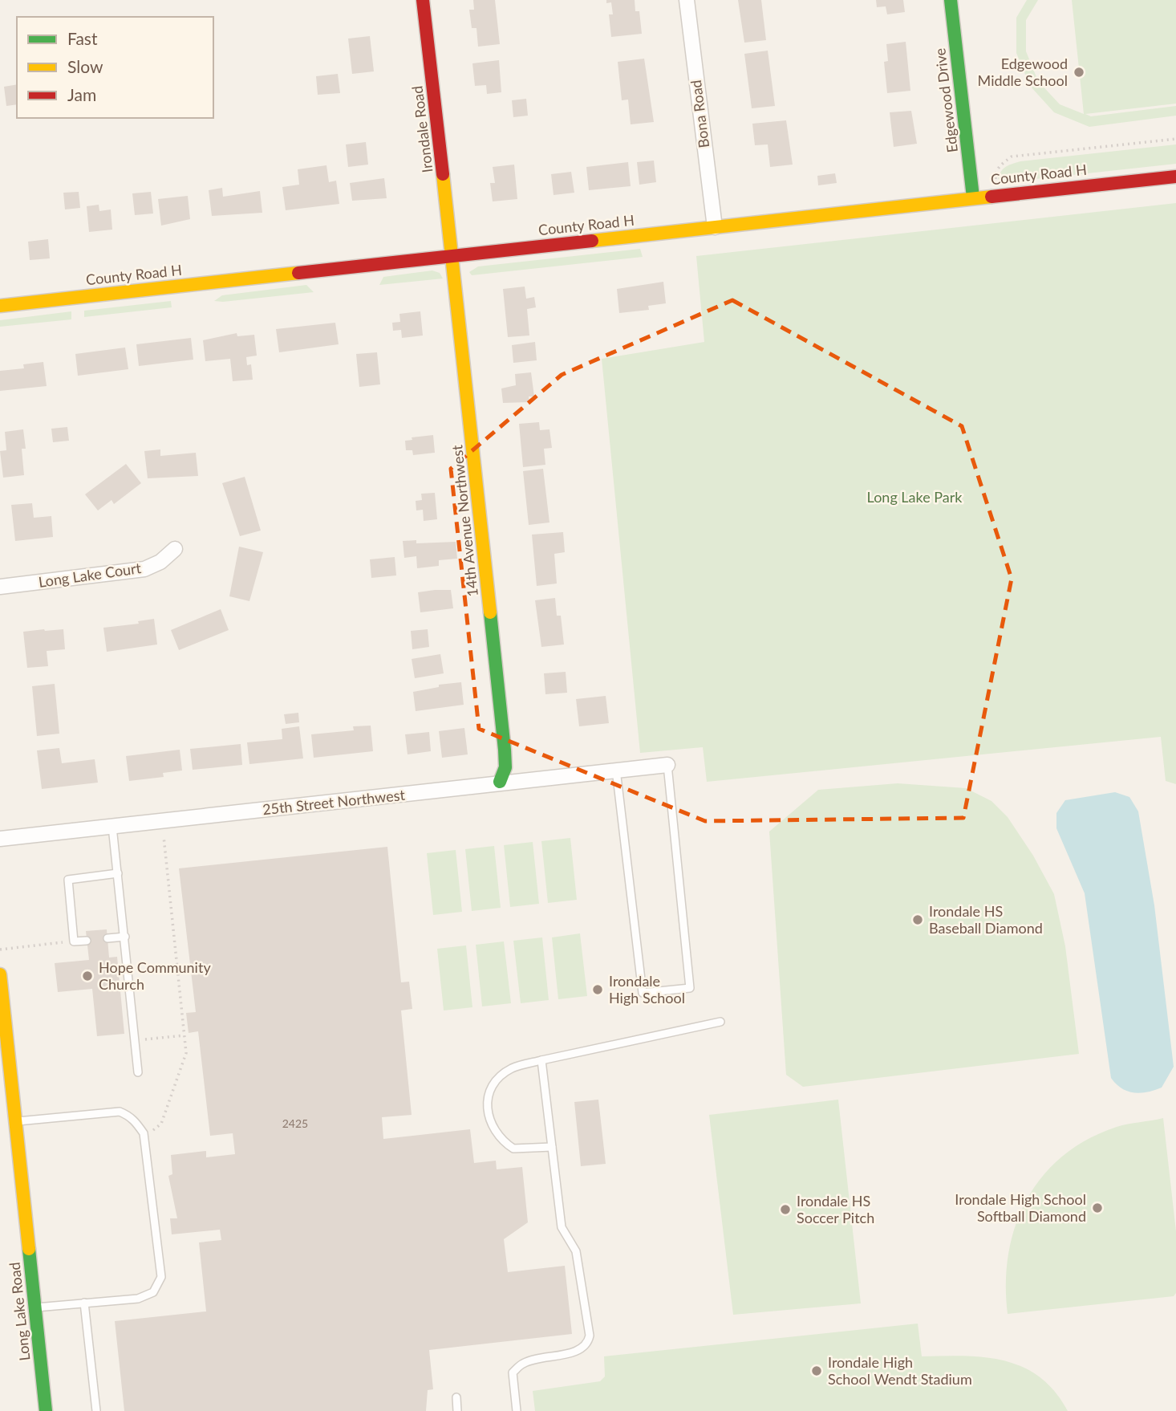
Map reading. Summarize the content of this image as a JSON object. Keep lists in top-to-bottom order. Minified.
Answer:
{"streets":{"street":["Edgewood Drive","Bona Road","Irondale Road","County Road H","14th Avenue Northwest","Long Lake Court","25th Street Northwest","Long Lake Road"]},"crossings":[["Edgewood Drive","County Road H"],["Bona Road","County Road H"],["Irondale Road","County Road H"],["Irondale Road","14th Avenue Northwest"],["County Road H","14th Avenue Northwest"],["14th Avenue Northwest","25th Street Northwest"]],"parks":["Long Lake Park"],"places":["Edgewood Middle School","Irondale HS Baseball Diamond","Hope Community Church","Irondale High School","Irondale High School Softball Diamond","Irondale HS Soccer Pitch","Irondale High School Wendt Stadium"],"house_numbers":["2425"],"legend":["Fast","Slow","Jam"]}
